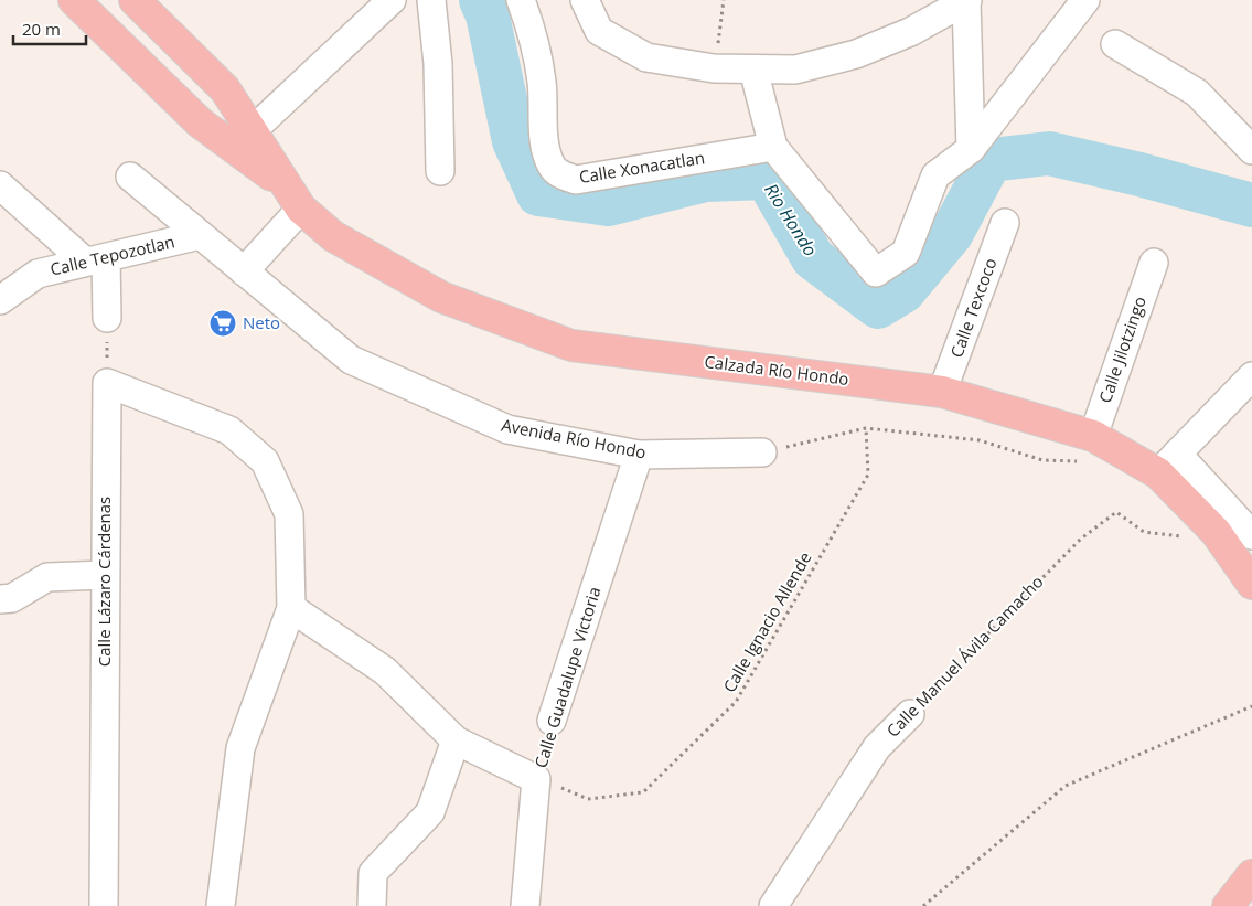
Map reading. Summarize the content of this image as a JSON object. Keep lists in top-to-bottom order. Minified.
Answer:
{"streets":{"main road":["Calzada Río Hondo"],"street":["Calle Xonacatlan","Calle Tepozotlan","Calle Texcoco","Calle Jilotzingo","Avenida Río Hondo","Calle Lázaro Cárdenas","Calle Manuel Ávila Camacho","Calle Guadalupe Victoria"],"path":["Calle Ignacio Allende"]},"crossings":[["Calle Tepozotlan","Avenida Río Hondo"],["Calle Texcoco","Calzada Río Hondo"],["Calle Jilotzingo","Calzada Río Hondo"],["Calzada Río Hondo","Calle Manuel Ávila Camacho"],["Avenida Río Hondo","Calle Guadalupe Victoria"],["Calle Ignacio Allende","Calle Guadalupe Victoria"]],"water":["Rio Hondo"],"places":{"supermarket":["Neto"]},"scale_bar":"20 m"}
